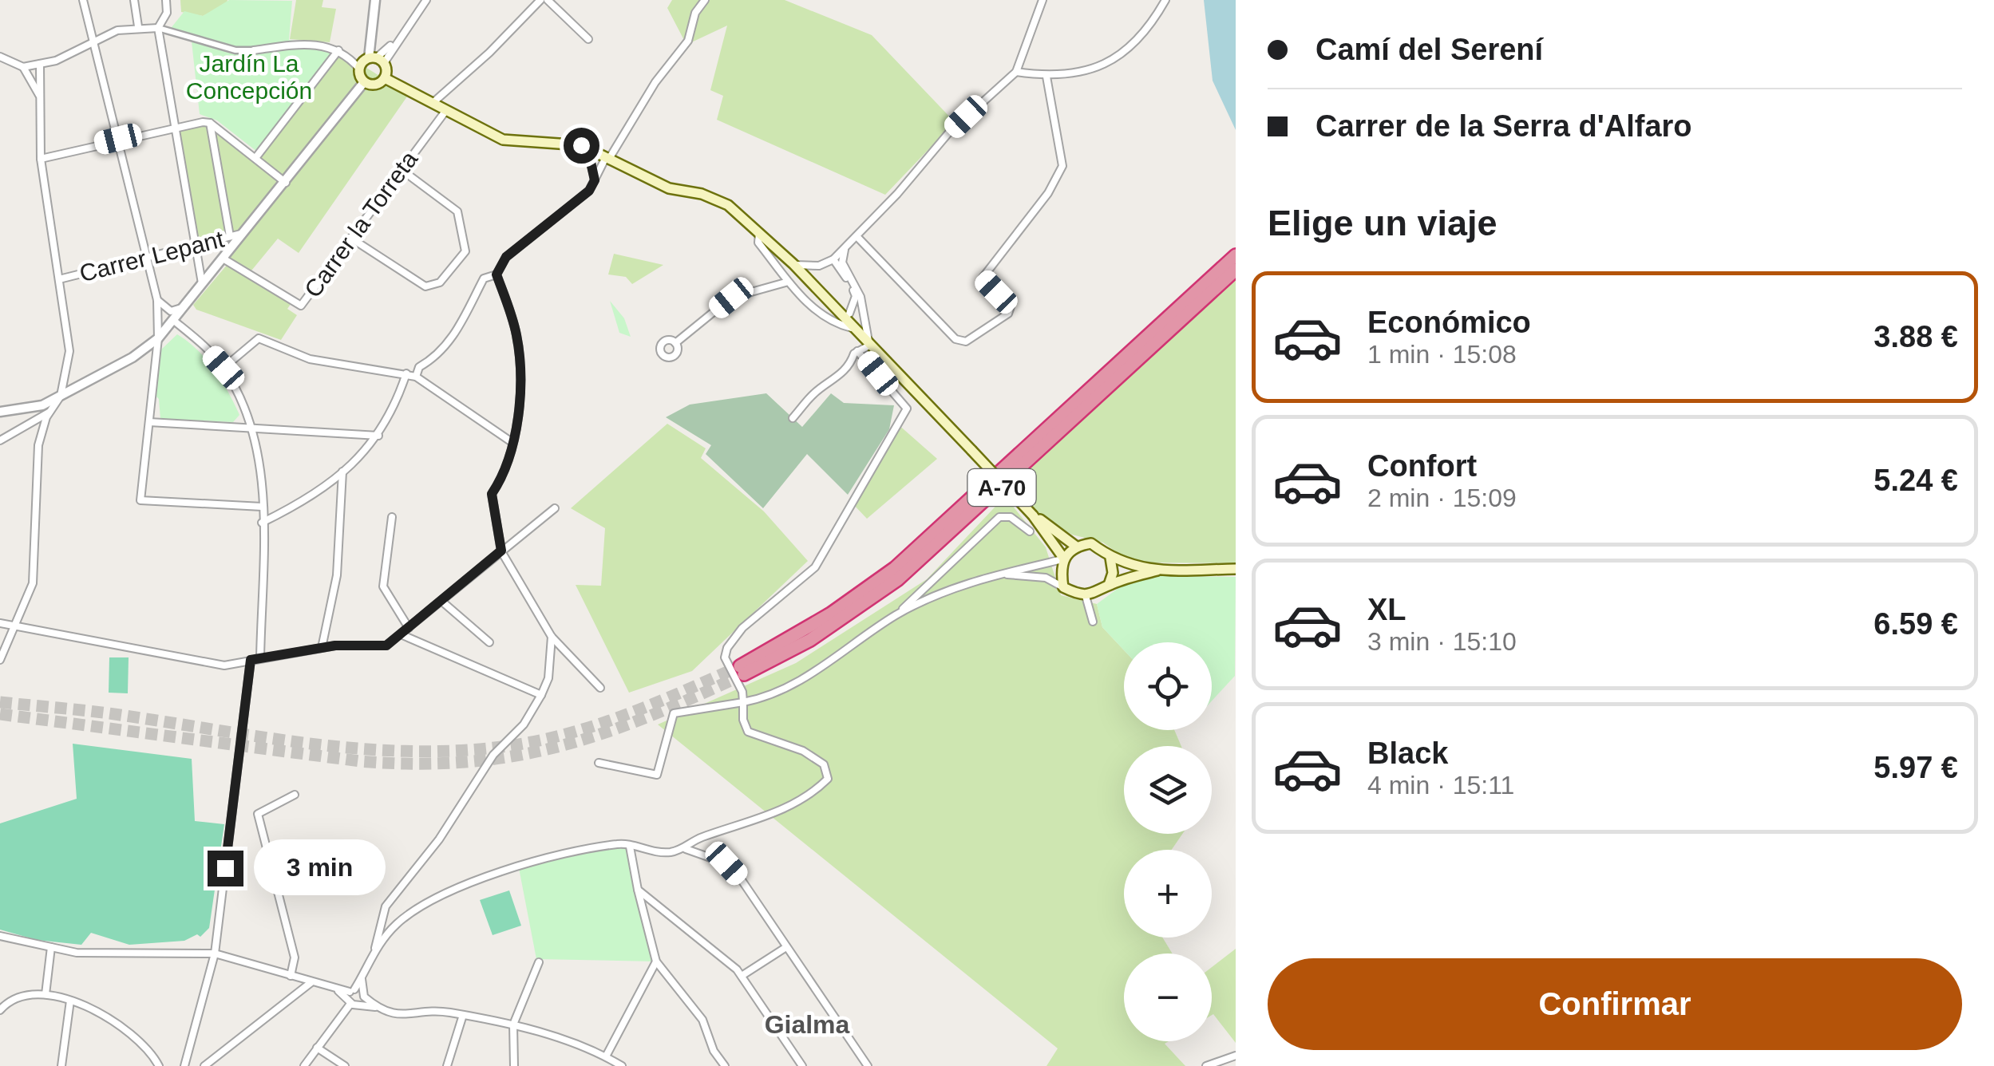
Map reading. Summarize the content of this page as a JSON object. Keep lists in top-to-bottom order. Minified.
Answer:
{"streets":{"highway":["A-70"],"street":["Carrer la Torreta","Carrer Lepant"]},"districts":["Gialma"],"parks":["Jardín La Concepción"],"page":{"banner":["Camí del Serení","Carrer de la Serra d'Alfaro"],"heading":"Elige un viaje","list":[{"name":"Económico","note":"1 min · 15:08","value":"3.88 €"},{"name":"Confort","note":"2 min · 15:09","value":"5.24 €"},{"name":"XL","note":"3 min · 15:10","value":"6.59 €"},{"name":"Black","note":"4 min · 15:11","value":"5.97 €"}],"map_buttons":["+","−"],"bubble":"3 min","buttons":"Confirmar"}}
